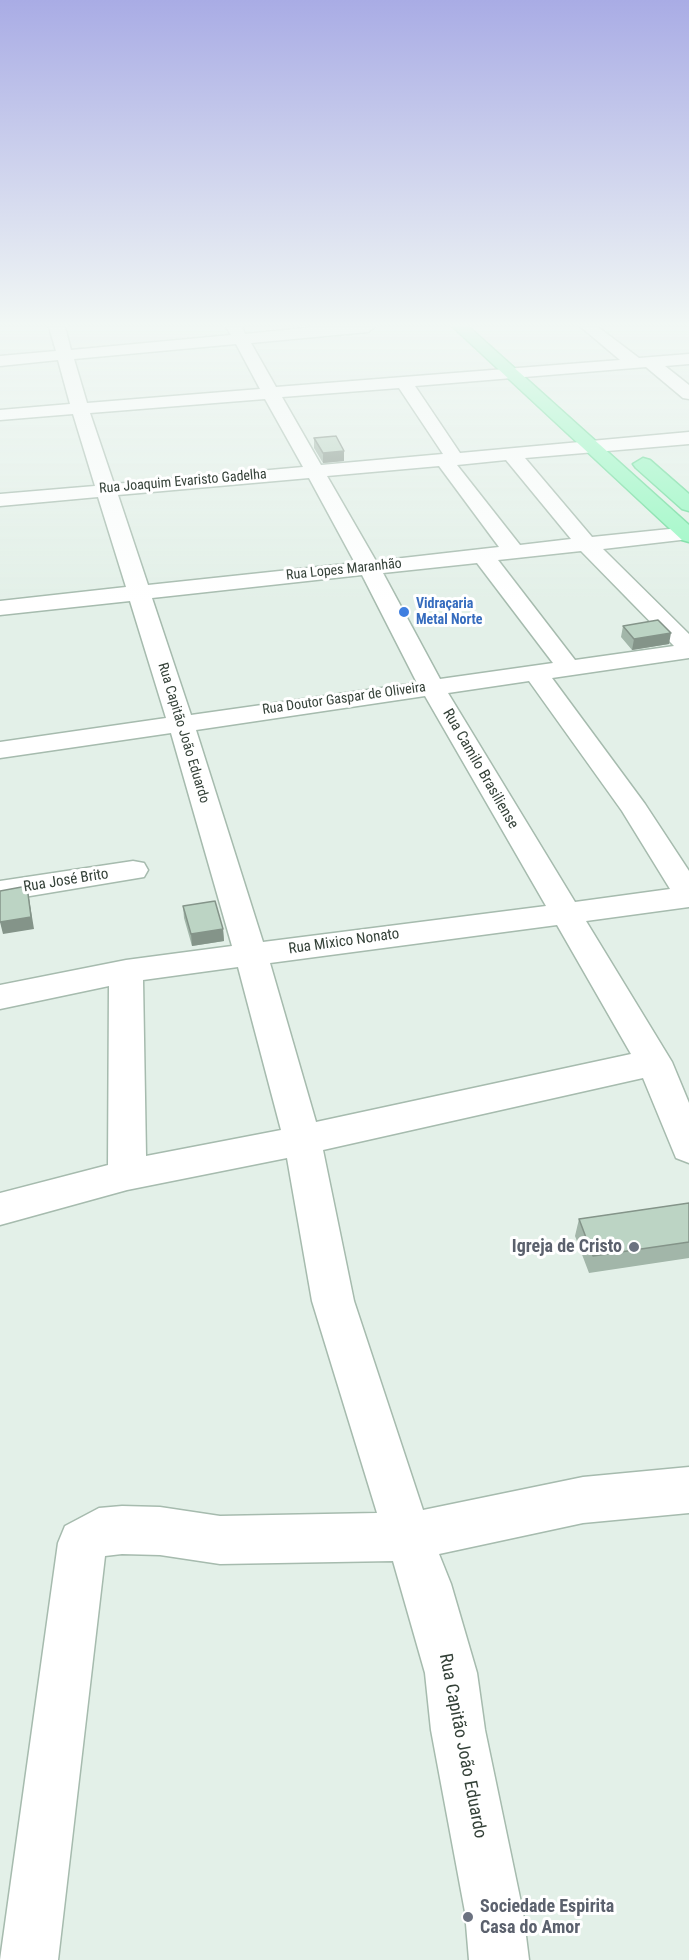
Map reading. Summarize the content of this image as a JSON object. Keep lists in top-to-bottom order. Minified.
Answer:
{"streets":{"street":["Rua Joaquim Evaristo Gadelha","Rua Lopes Maranhão","Rua Doutor Gaspar de Oliveira","Rua Capitão João Eduardo","Rua Camilo Brasiliense","Rua José Brito","Rua Mixico Nonato"]},"crossings":[["Rua Joaquim Evaristo Gadelha","Rua Capitão João Eduardo"],["Rua Joaquim Evaristo Gadelha","Rua Camilo Brasiliense"],["Rua Lopes Maranhão","Rua Capitão João Eduardo"],["Rua Lopes Maranhão","Rua Camilo Brasiliense"],["Rua Doutor Gaspar de Oliveira","Rua Capitão João Eduardo"],["Rua Doutor Gaspar de Oliveira","Rua Camilo Brasiliense"],["Rua Capitão João Eduardo","Rua Mixico Nonato"],["Rua Camilo Brasiliense","Rua Mixico Nonato"]],"places":["Vidraçaria Metal Norte","Igreja de Cristo","Sociedade Espirita Casa do Amor"]}
